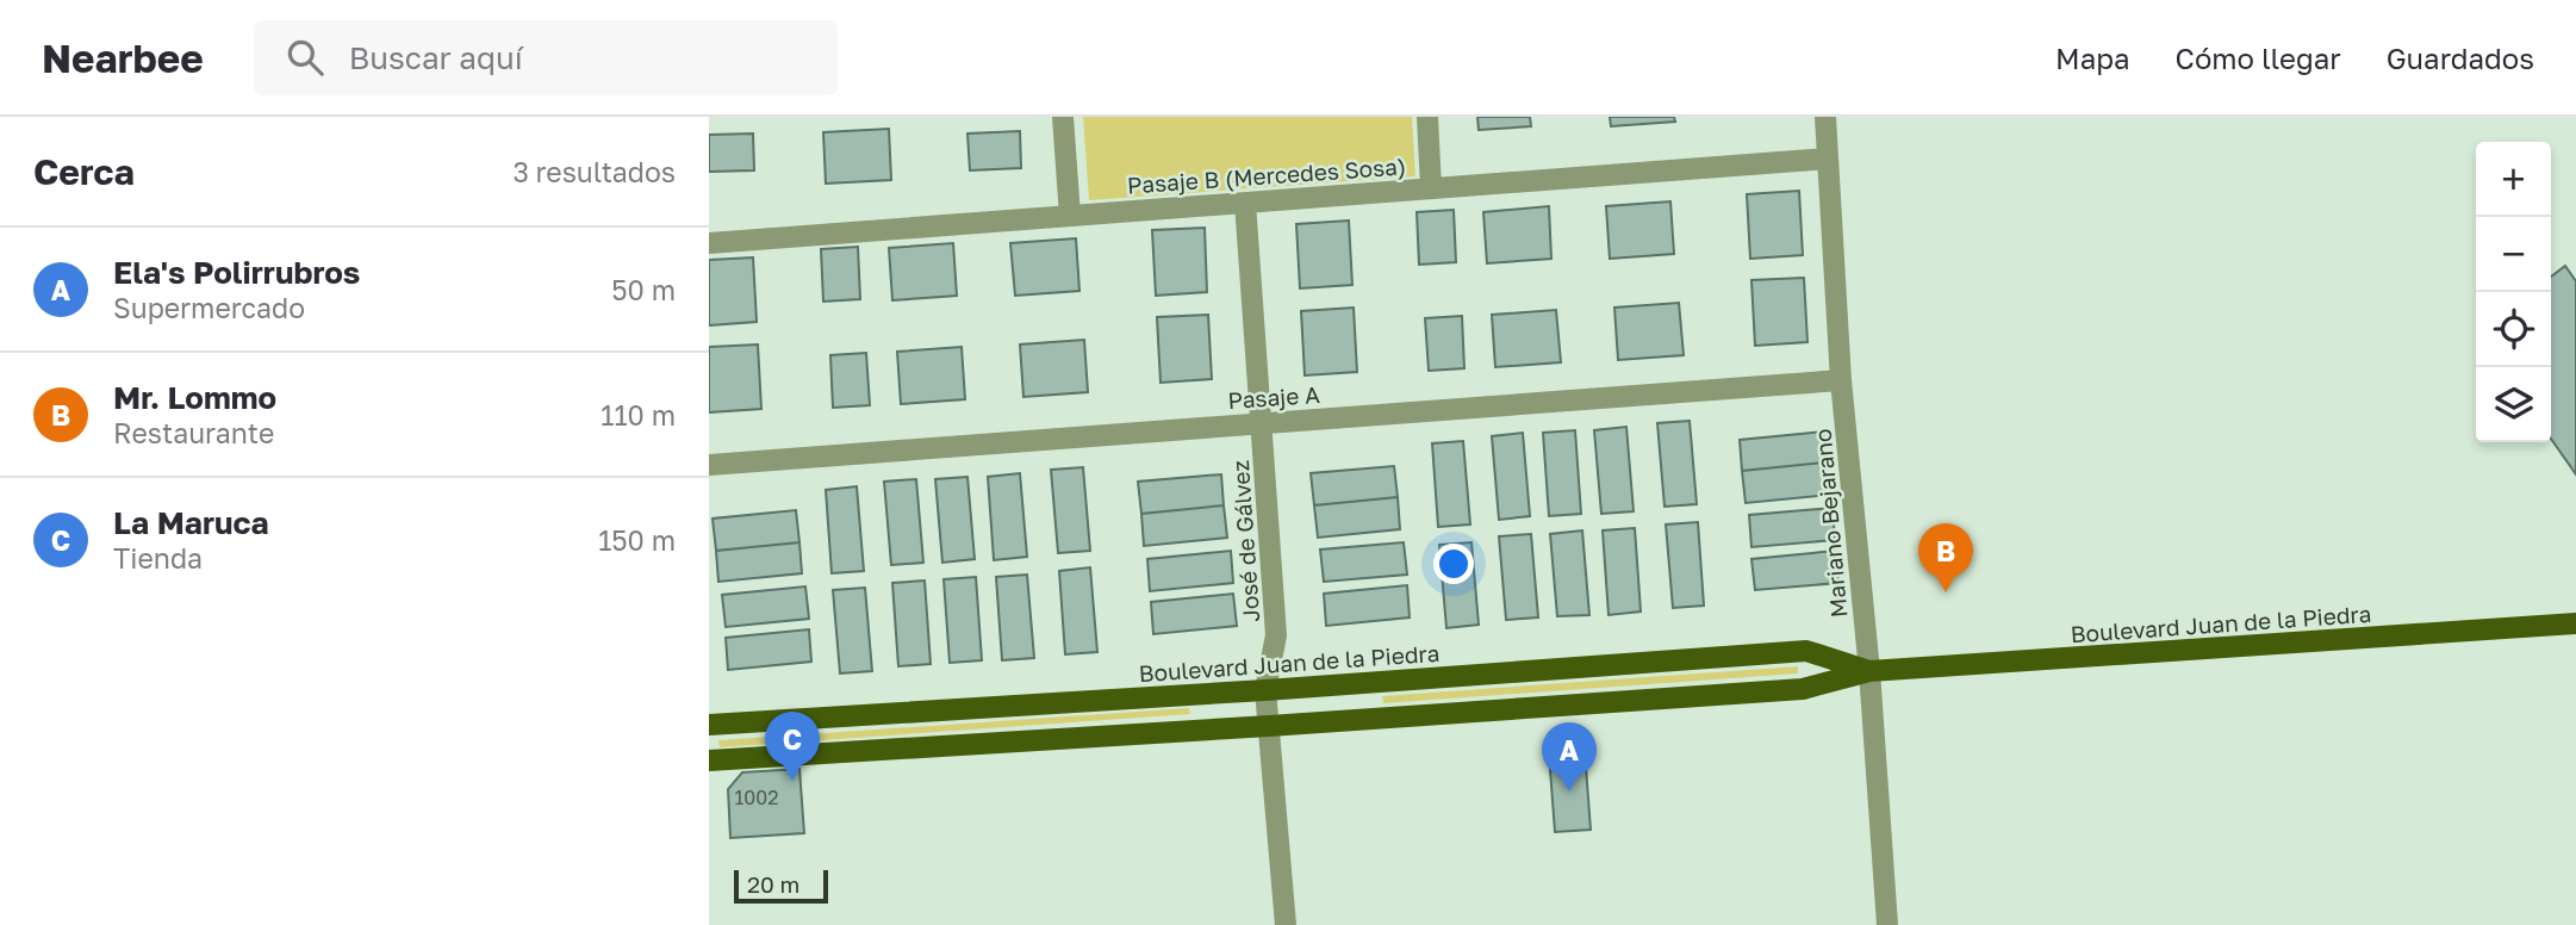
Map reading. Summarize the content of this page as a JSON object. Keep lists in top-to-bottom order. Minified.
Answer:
{"streets":{"main road":["Boulevard Juan de la Piedra"],"street":["Pasaje B (Mercedes Sosa)","Pasaje A","Mariano Bejarano","José de Gálvez"]},"crossings":[["Pasaje B (Mercedes Sosa)","Mariano Bejarano"],["Pasaje B (Mercedes Sosa)","José de Gálvez"],["Pasaje A","Mariano Bejarano"],["Pasaje A","José de Gálvez"],["Mariano Bejarano","Boulevard Juan de la Piedra"],["José de Gálvez","Boulevard Juan de la Piedra"]],"house_numbers":["1002"],"scale_bar":"20 m","page":{"header":"Nearbee","search":"Buscar aquí","nav":["Mapa","Cómo llegar","Guardados"],"heading":["Cerca","3 resultados"],"map_buttons":["+","−"],"list":[{"mark":"A","name":"Ela's Polirrubros","note":"Supermercado","value":"50 m"},{"mark":"B","name":"Mr. Lommo","note":"Restaurante","value":"110 m"},{"mark":"C","name":"La Maruca","note":"Tienda","value":"150 m"}],"pins":["B","C","A"],"scale":"20 m"}}
